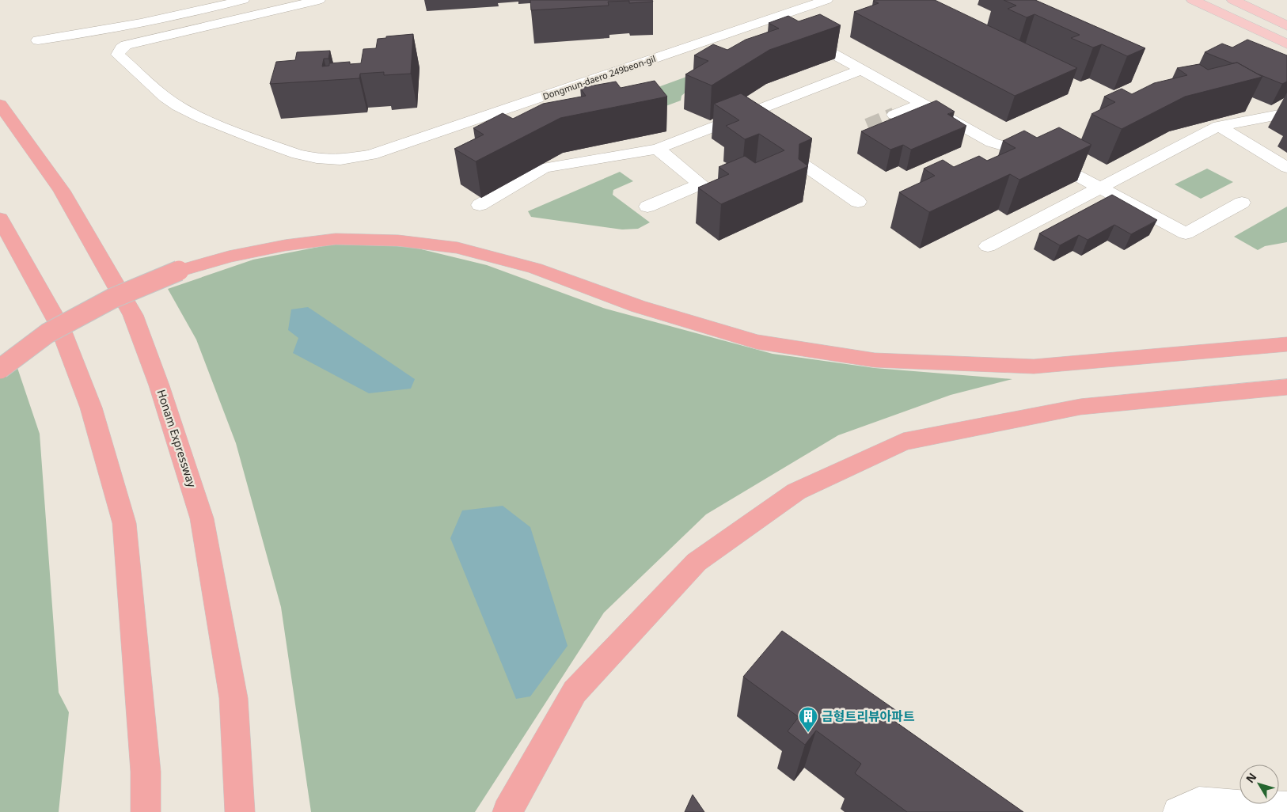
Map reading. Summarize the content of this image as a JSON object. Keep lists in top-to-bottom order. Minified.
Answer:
{"streets":{"highway":["Honam Expressway"],"street":["Dongmun-daero 249beon-gil"]},"places":{"building":["금형트리뷰아파트"]},"north":"top left"}
